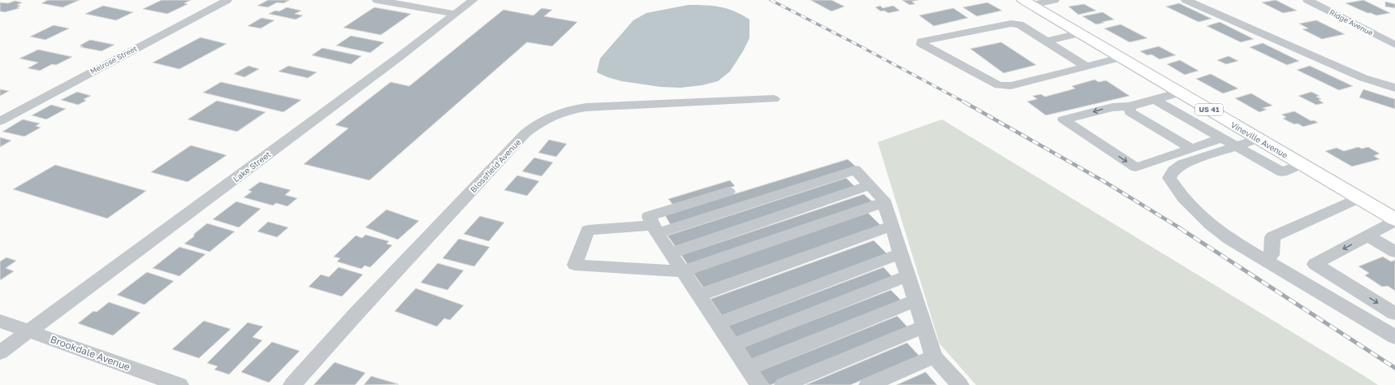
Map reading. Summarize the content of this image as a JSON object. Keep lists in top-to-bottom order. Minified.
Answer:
{"streets":{"main road":["US 41","Vineville Avenue"],"street":["Ridge Avenue","Melrose Street","Blossfield Avenue","Lake Street","Brookdale Avenue"]},"crossings":[["Lake Street","Brookdale Avenue"]]}
